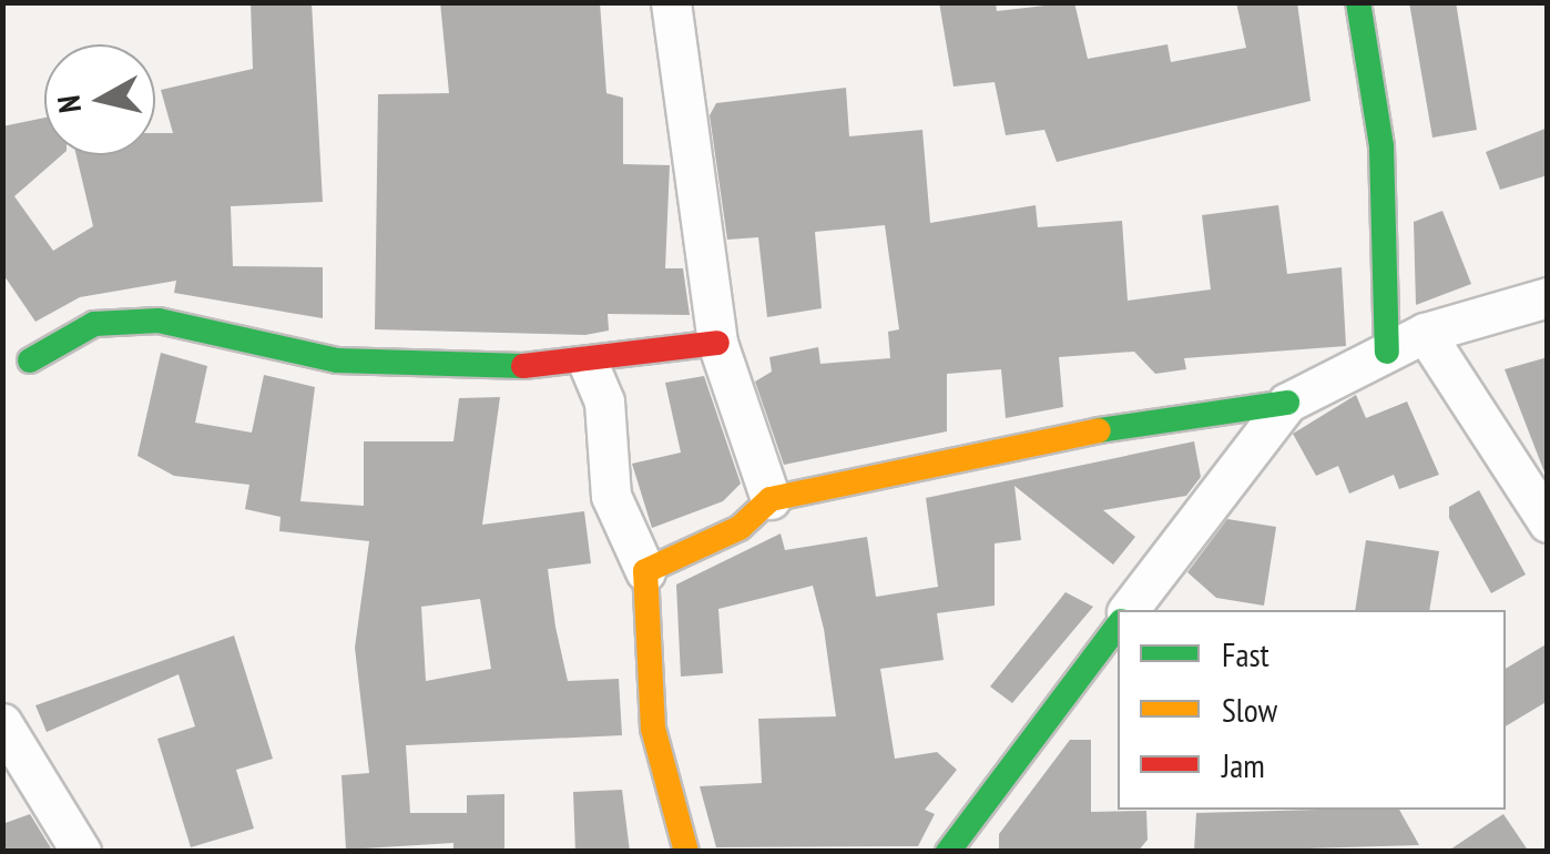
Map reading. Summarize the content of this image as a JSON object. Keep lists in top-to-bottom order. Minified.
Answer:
{"legend":["Fast","Slow","Jam"],"north":"left"}
